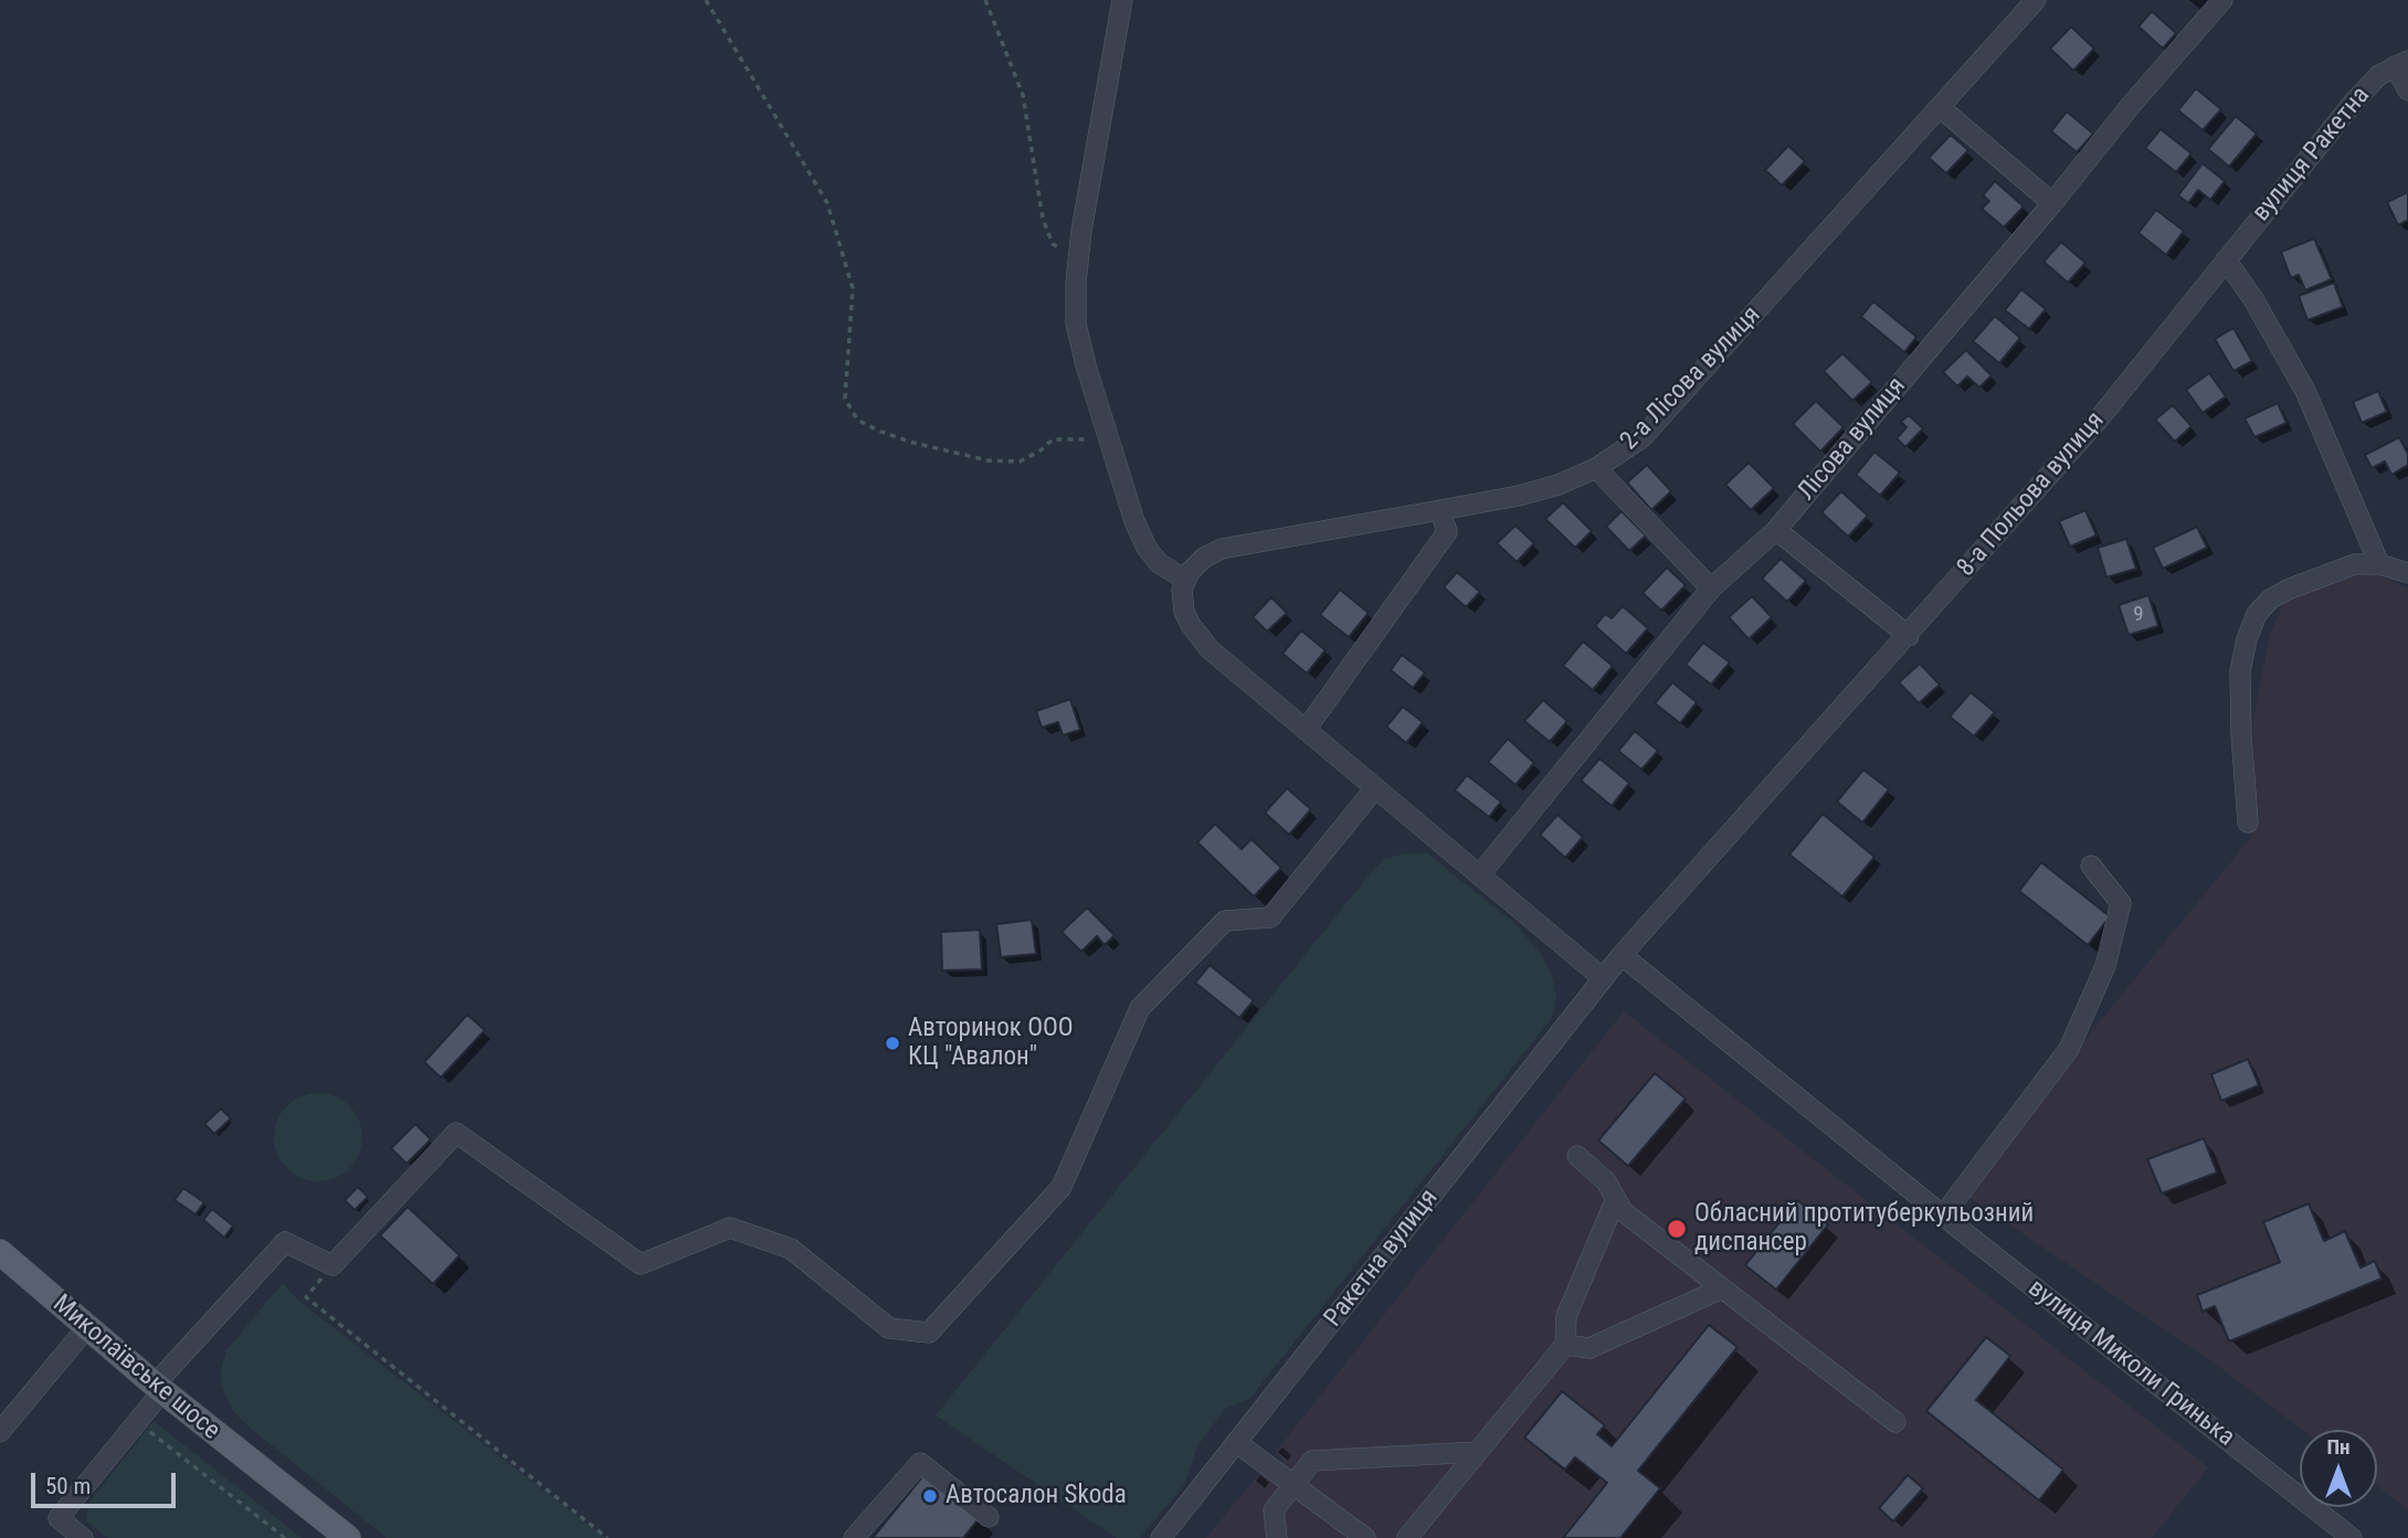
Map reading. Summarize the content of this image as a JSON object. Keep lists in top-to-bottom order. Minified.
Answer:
{"streets":{"main road":["Миколаївське шосе"],"street":["вулиця Ракетна","2-а Лісова вулиця","Лісова вулиця","8-а Польова вулиця","Ракетна вулиця","вулиця Миколи Гринька"]},"crossings":[["вулиця Ракетна","8-а Польова вулиця"],["8-а Польова вулиця","Ракетна вулиця"],["8-а Польова вулиця","вулиця Миколи Гринька"]],"places":["Авторинок ООО КЦ \"Авалон\"","Обласний протитуберкульозний диспансер","Автосалон Skoda"],"house_numbers":["9"],"scale_bar":"50 m","north":"top"}
